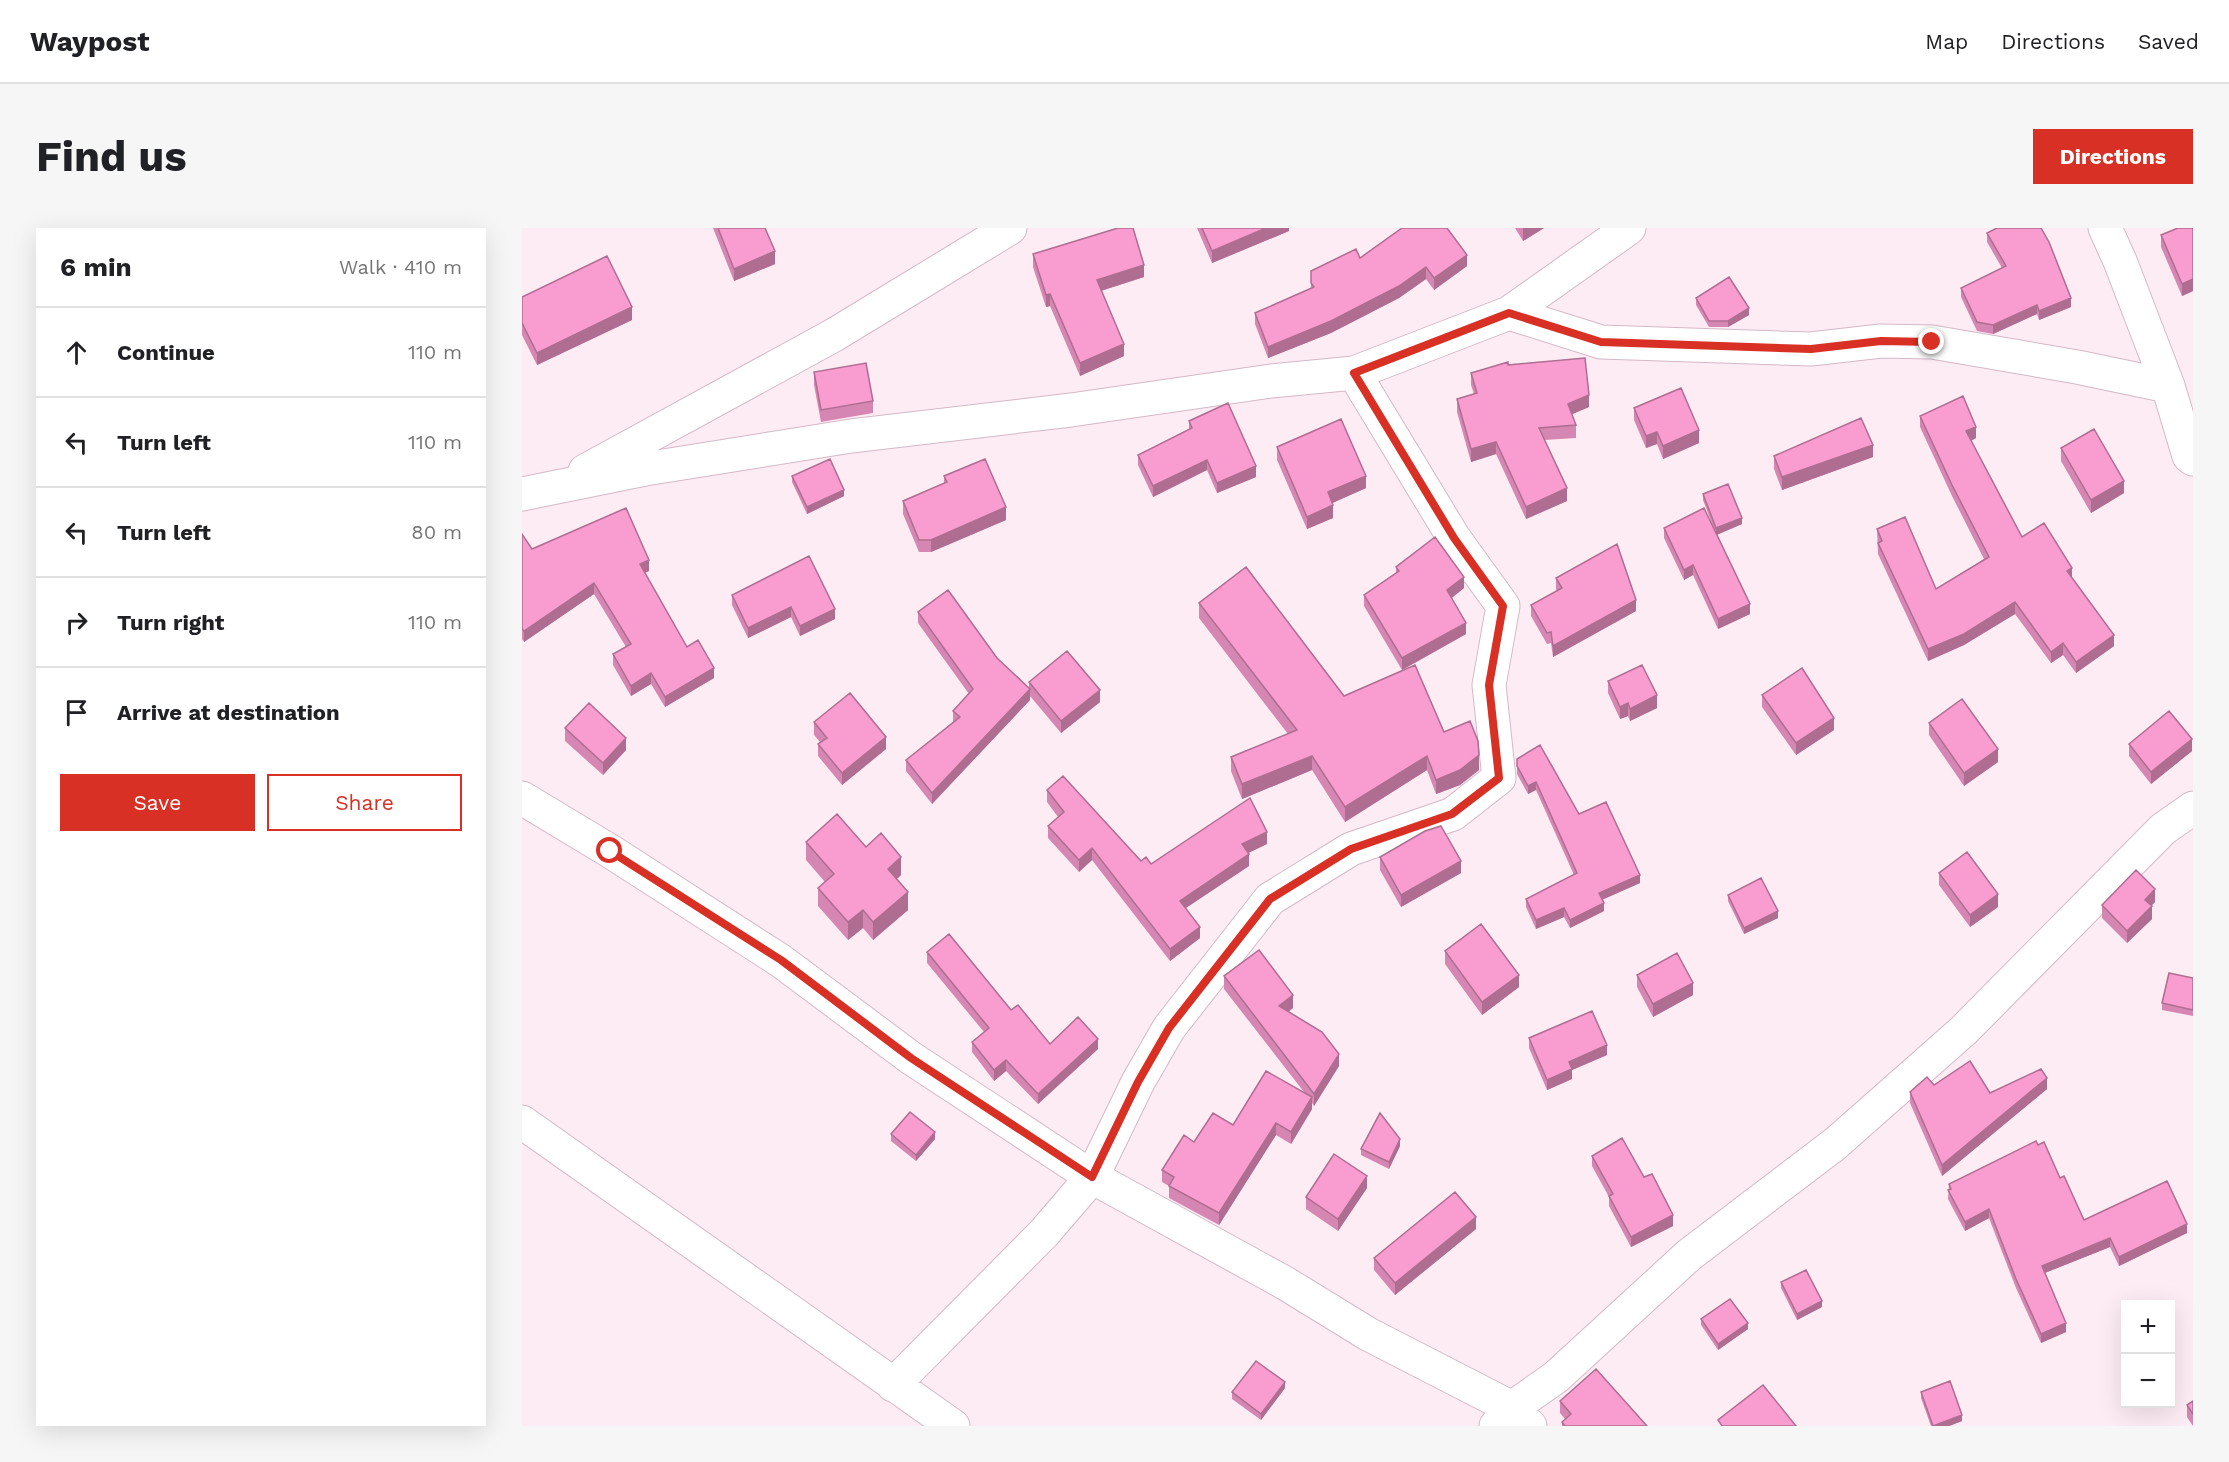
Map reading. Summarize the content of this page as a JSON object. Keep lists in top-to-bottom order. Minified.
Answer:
{"page":{"header":"Waypost","nav":["Map","Directions","Saved"],"buttons":["Directions",["Save","Share"]],"title":"Find us","heading":["6 min","Walk · 410 m"],"list":[["Continue","110 m"],["Turn left","110 m"],["Turn left","80 m"],["Turn right","110 m"],"Arrive at destination"],"map_buttons":["+","−"]}}
